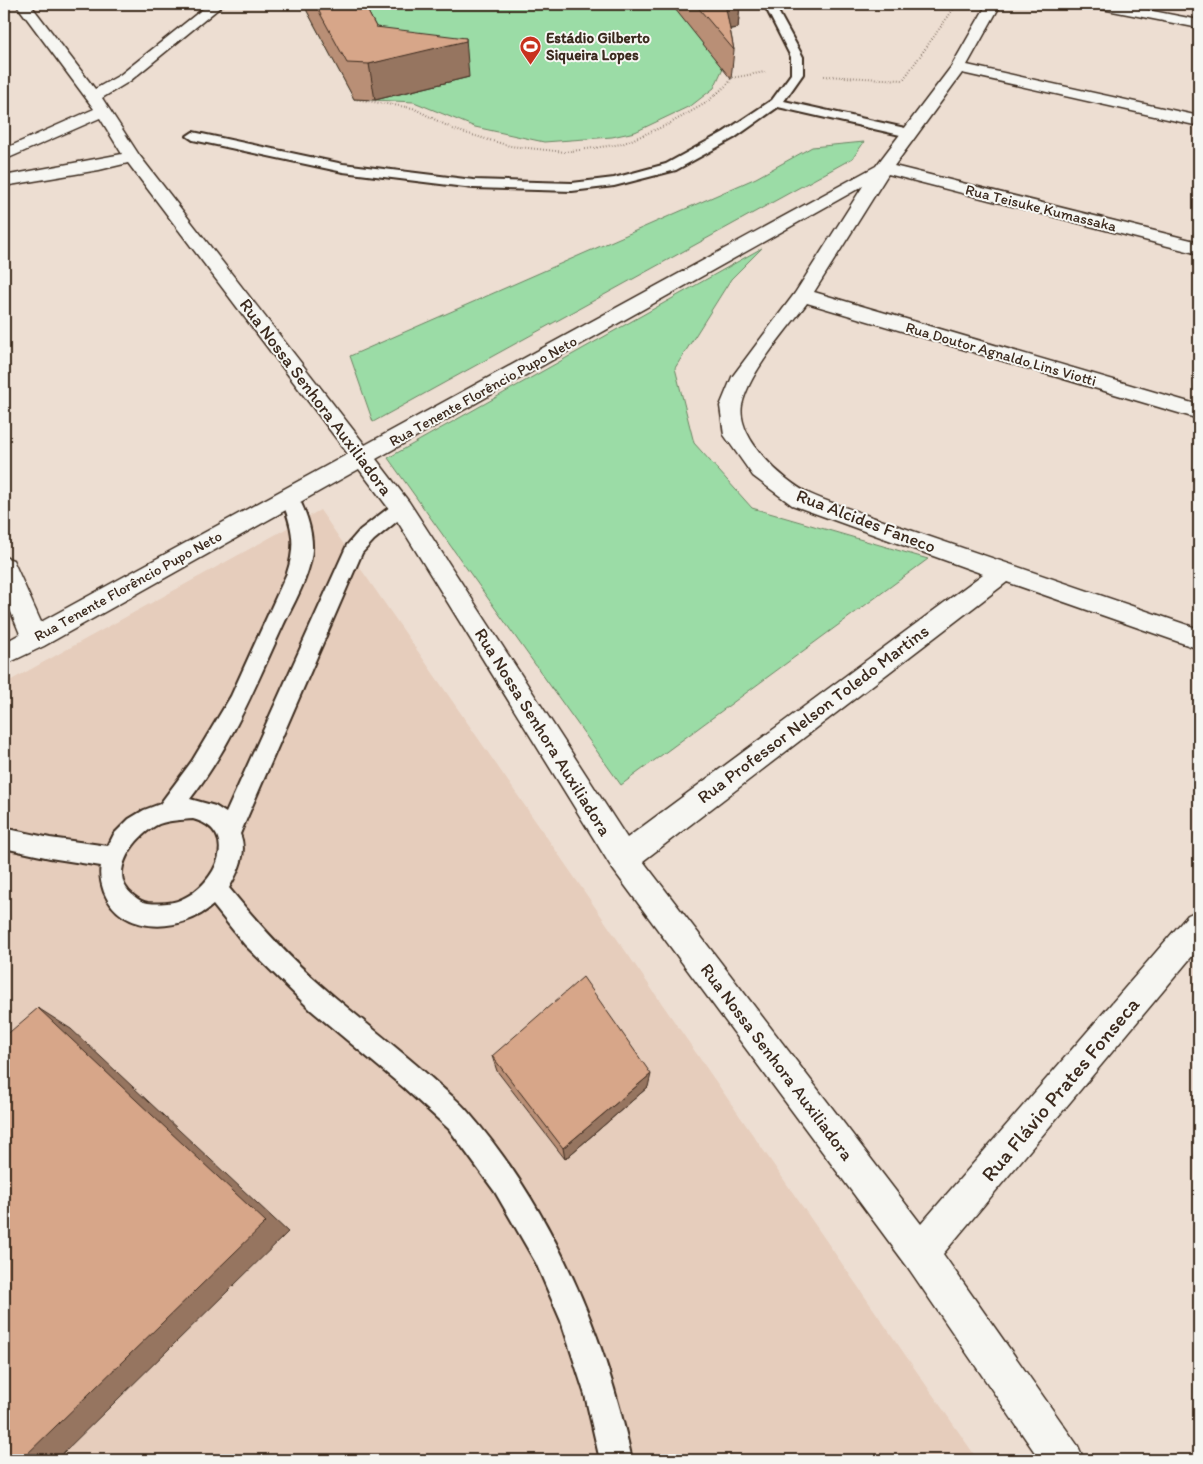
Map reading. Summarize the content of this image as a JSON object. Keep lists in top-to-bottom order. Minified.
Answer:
{"streets":{"street":["Rua Teisuke Kumassaka","Rua Doutor Agnaldo Lins Viotti","Rua Tenente Florêncio Pupo Neto","Rua Nossa Senhora Auxiliadora","Rua Alcides Faneco","Rua Professor Nelson Toledo Martins","Rua Flávio Prates Fonseca"]},"crossings":[["Rua Teisuke Kumassaka","Rua Tenente Florêncio Pupo Neto"],["Rua Teisuke Kumassaka","Rua Alcides Faneco"],["Rua Doutor Agnaldo Lins Viotti","Rua Alcides Faneco"],["Rua Tenente Florêncio Pupo Neto","Rua Nossa Senhora Auxiliadora"],["Rua Tenente Florêncio Pupo Neto","Rua Alcides Faneco"],["Rua Nossa Senhora Auxiliadora","Rua Professor Nelson Toledo Martins"],["Rua Nossa Senhora Auxiliadora","Rua Flávio Prates Fonseca"],["Rua Alcides Faneco","Rua Professor Nelson Toledo Martins"]],"places":{"sports":["Estádio Gilberto Siqueira Lopes"]}}
